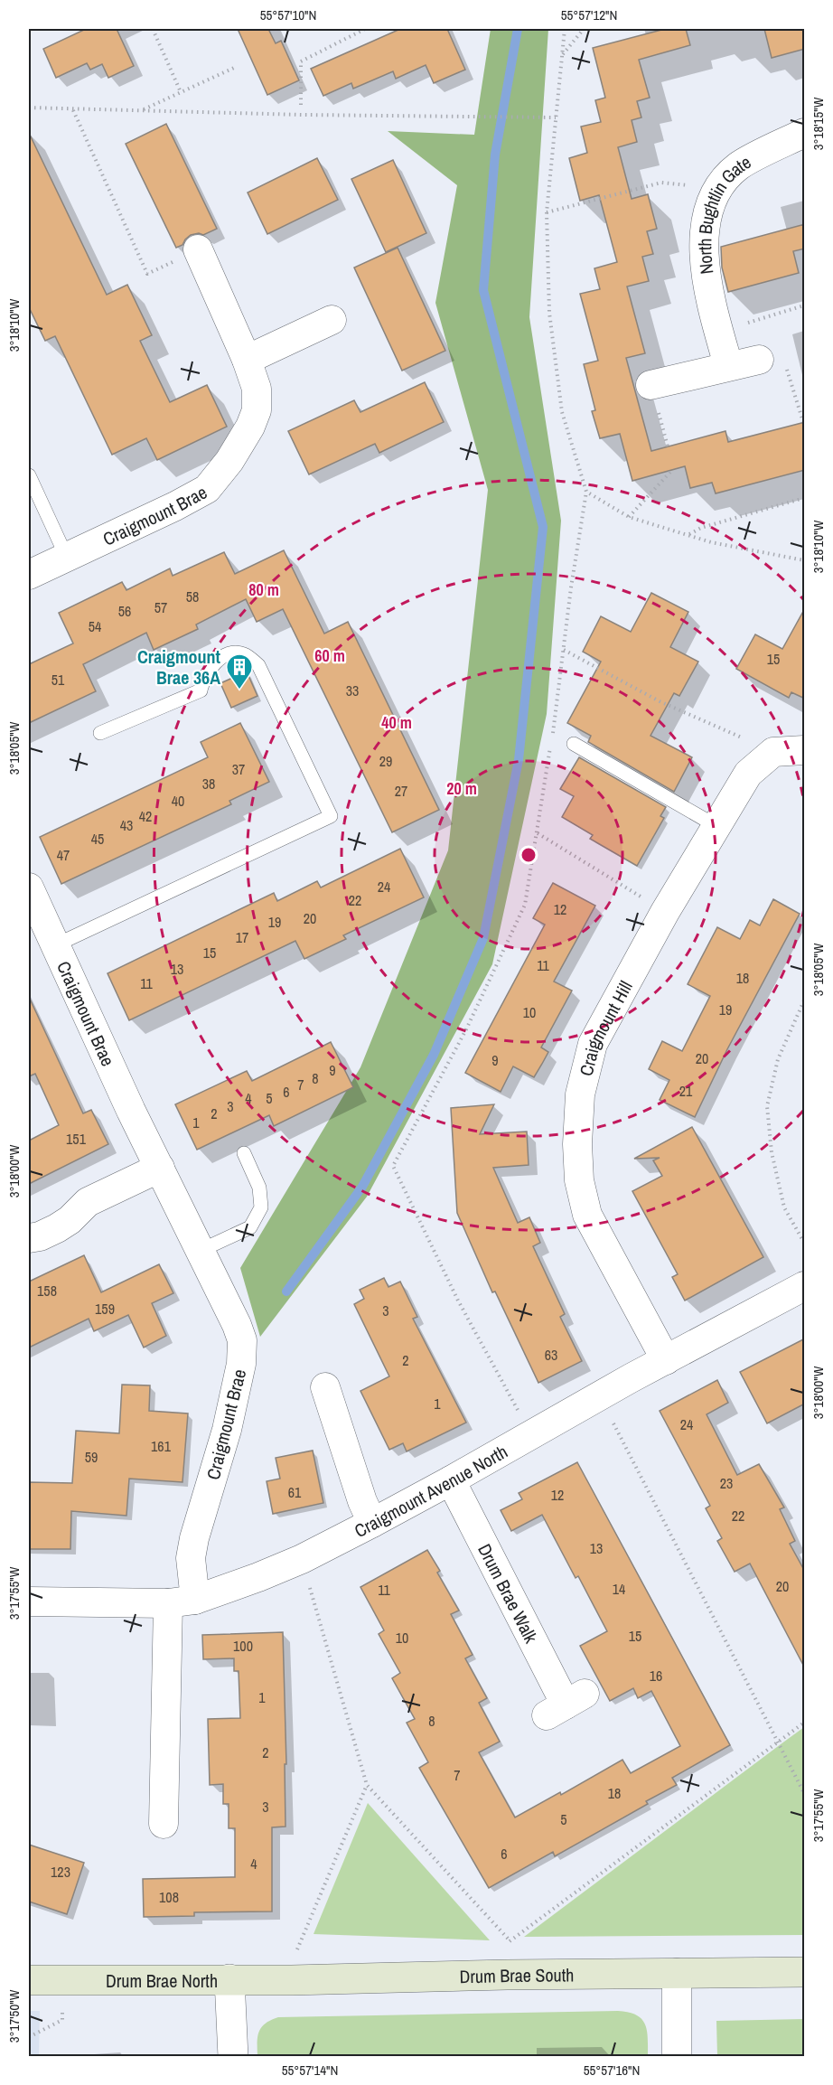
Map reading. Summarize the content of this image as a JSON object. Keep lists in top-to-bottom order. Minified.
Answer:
{"streets":{"main road":["Drum Brae South","Drum Brae North"],"street":["North Bughtlin Gate","Craigmount Brae","Craigmount Hill","Craigmount Avenue North","Drum Brae Walk"]},"crossings":[["Craigmount Brae","Craigmount Avenue North"],["Craigmount Hill","Craigmount Avenue North"],["Craigmount Avenue North","Drum Brae Walk"],["Drum Brae South","Drum Brae North"]],"places":{"building":["Craigmount Brae 36A"]},"house_numbers":["58","57","56","54","15","51","33","29","37","38","27","40","42","43","45","47","24","22","12","20","19","17","15","11","13","18","11","19","10","20","9","9","8","7","21","6","4","5","3","2","1","151","158","159","3","63","2","1","24","161","59","23","61","12","22","13","20","14","11","15","10","100","16","1","8","2","7","18","3","5","6","4","123","108"],"coordinates":["55°57'10\"N","55°57'12\"N","3°18'15\"W","3°18'10\"W","3°18'05\"W","3°18'00\"W","3°17'55\"W","3°17'50\"W","55°57'14\"N","55°57'16\"N"],"rings":["80 m","60 m","40 m","20 m"]}
